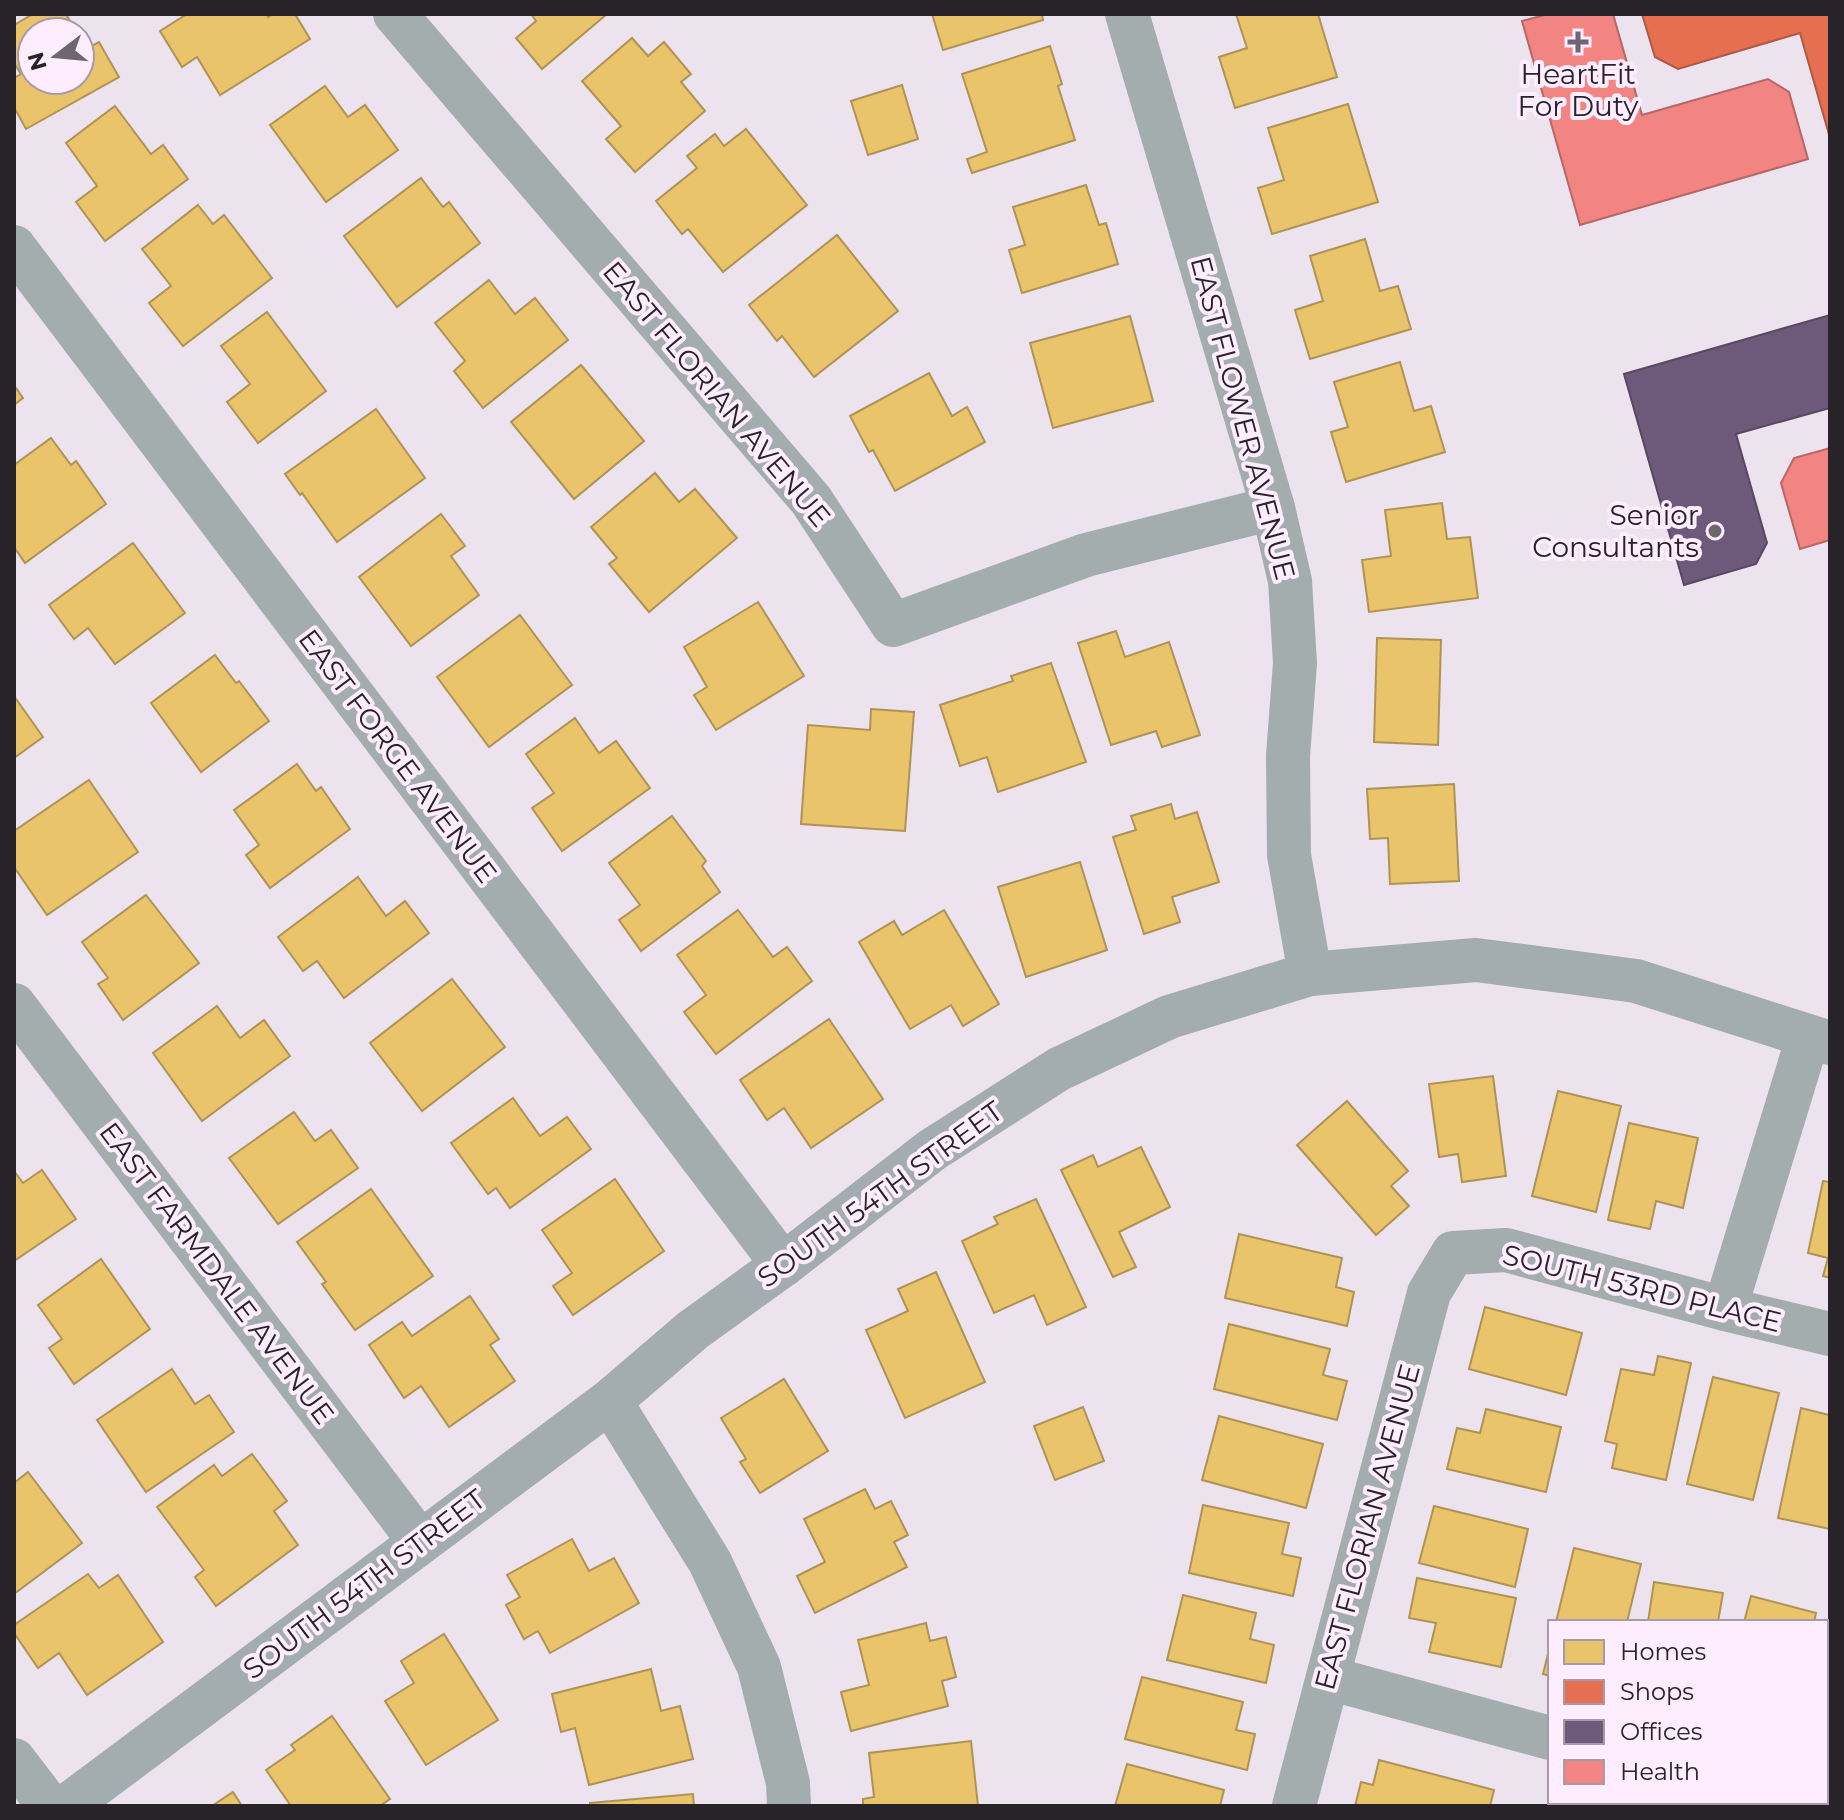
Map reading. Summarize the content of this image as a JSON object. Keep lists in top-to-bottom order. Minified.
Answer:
{"streets":{"street":["EAST FLORIAN AVENUE","EAST FLOWER AVENUE","EAST FORGE AVENUE","SOUTH 54TH STREET","EAST FARMDALE AVENUE","SOUTH 53RD PLACE"]},"crossings":[["EAST FLORIAN AVENUE","EAST FLOWER AVENUE"],["EAST FLORIAN AVENUE","SOUTH 53RD PLACE"],["EAST FLOWER AVENUE","SOUTH 54TH STREET"],["EAST FORGE AVENUE","SOUTH 54TH STREET"],["SOUTH 54TH STREET","EAST FARMDALE AVENUE"]],"places":{"health":["HeartFit For Duty"],"other":["Senior Consultants"]},"legend":["Homes","Shops","Offices","Health"],"north":"left"}
